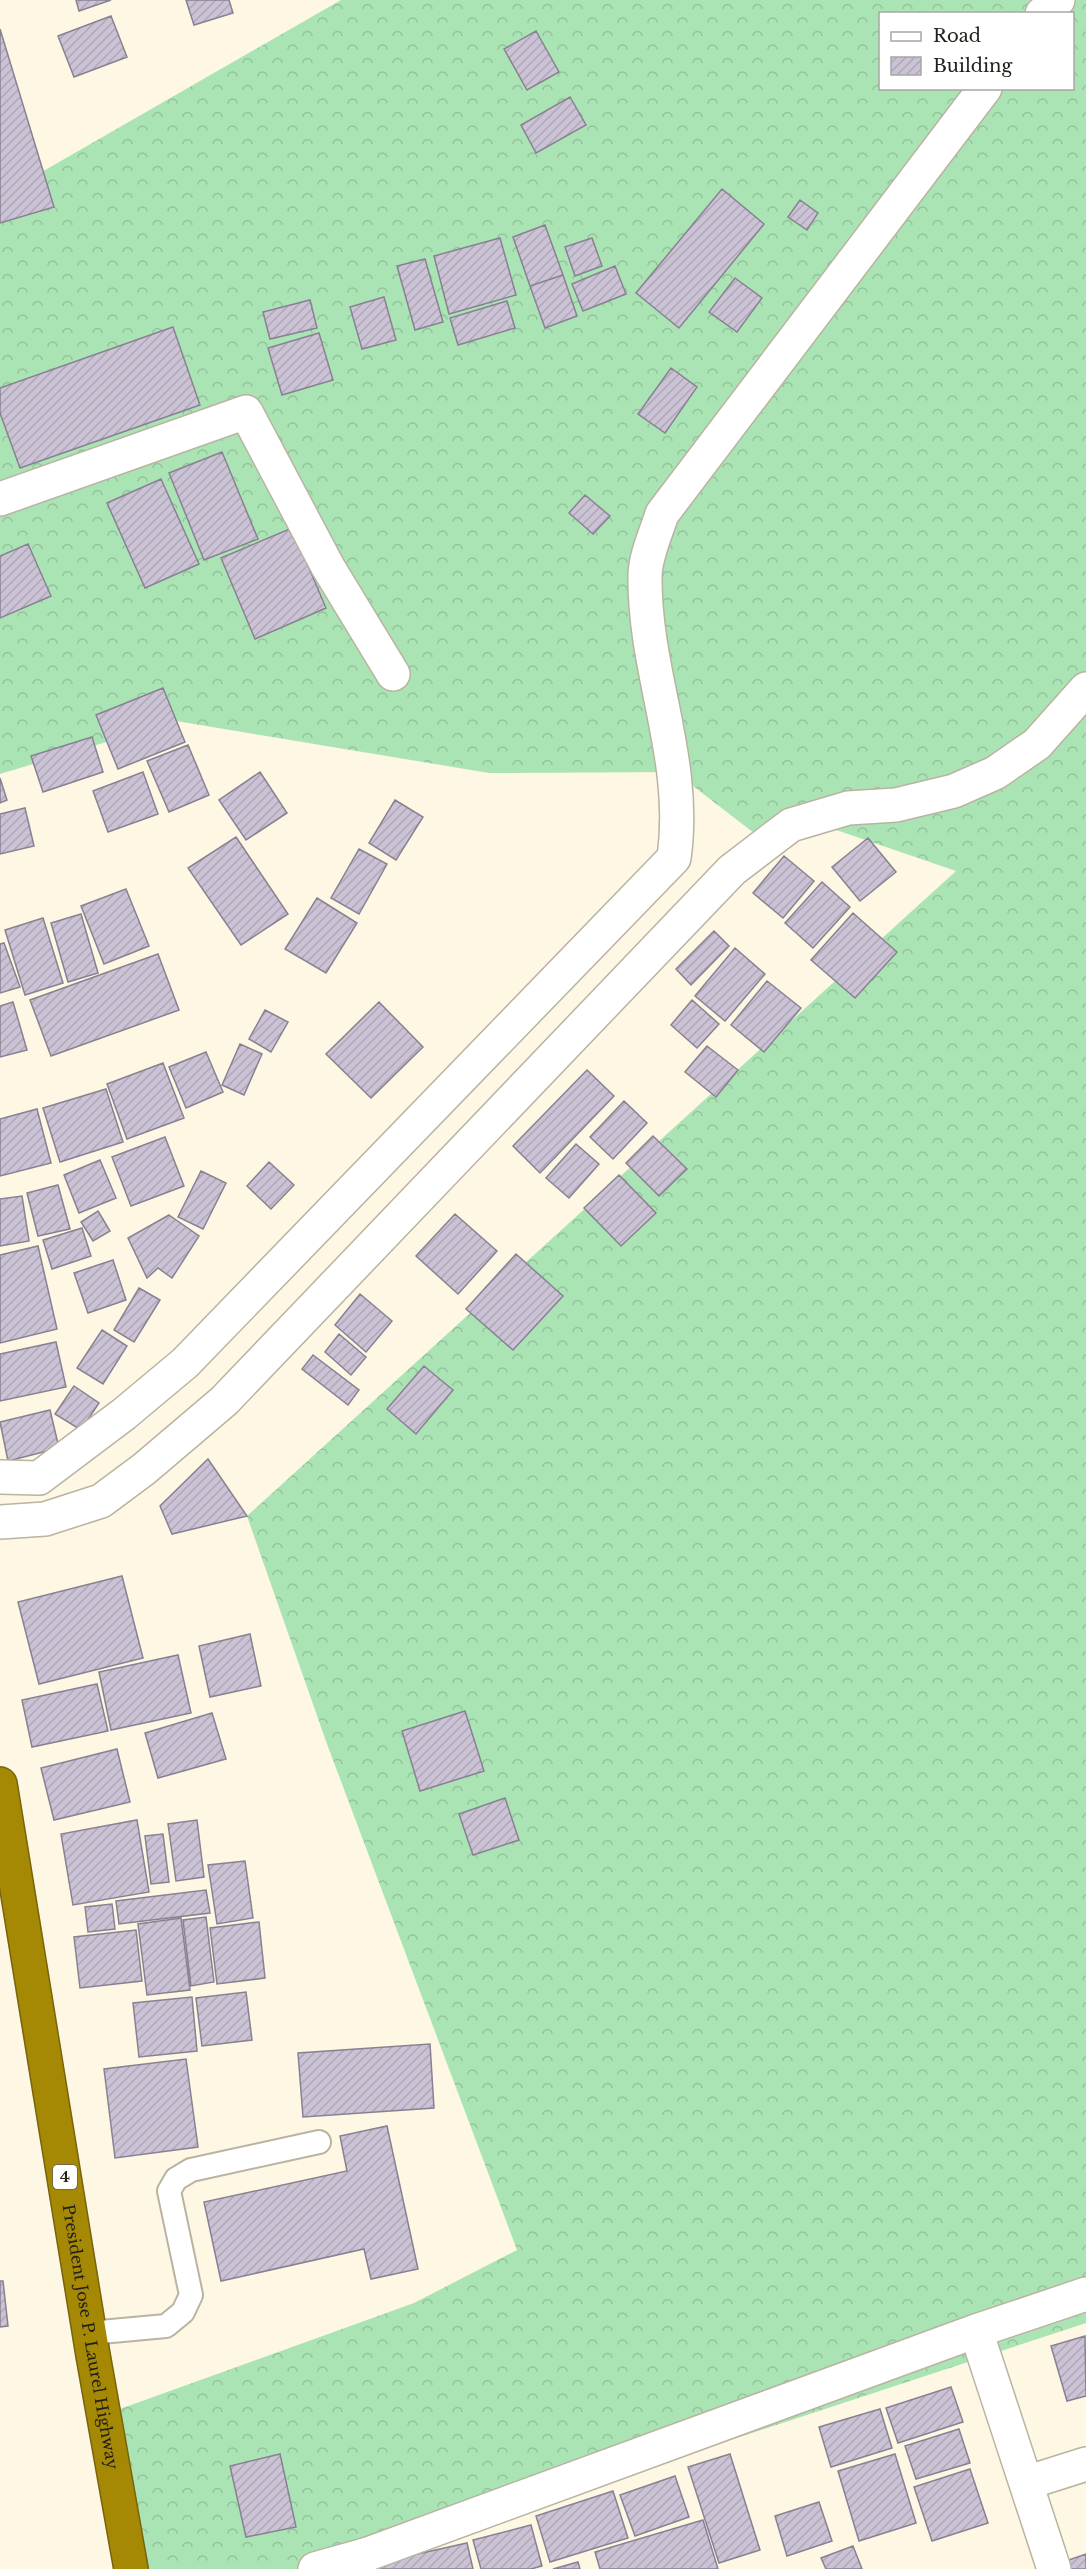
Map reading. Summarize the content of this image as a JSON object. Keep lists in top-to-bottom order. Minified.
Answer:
{"streets":{"highway":["4","President Jose P. Laurel Highway"]},"legend":["Road","Building"]}
